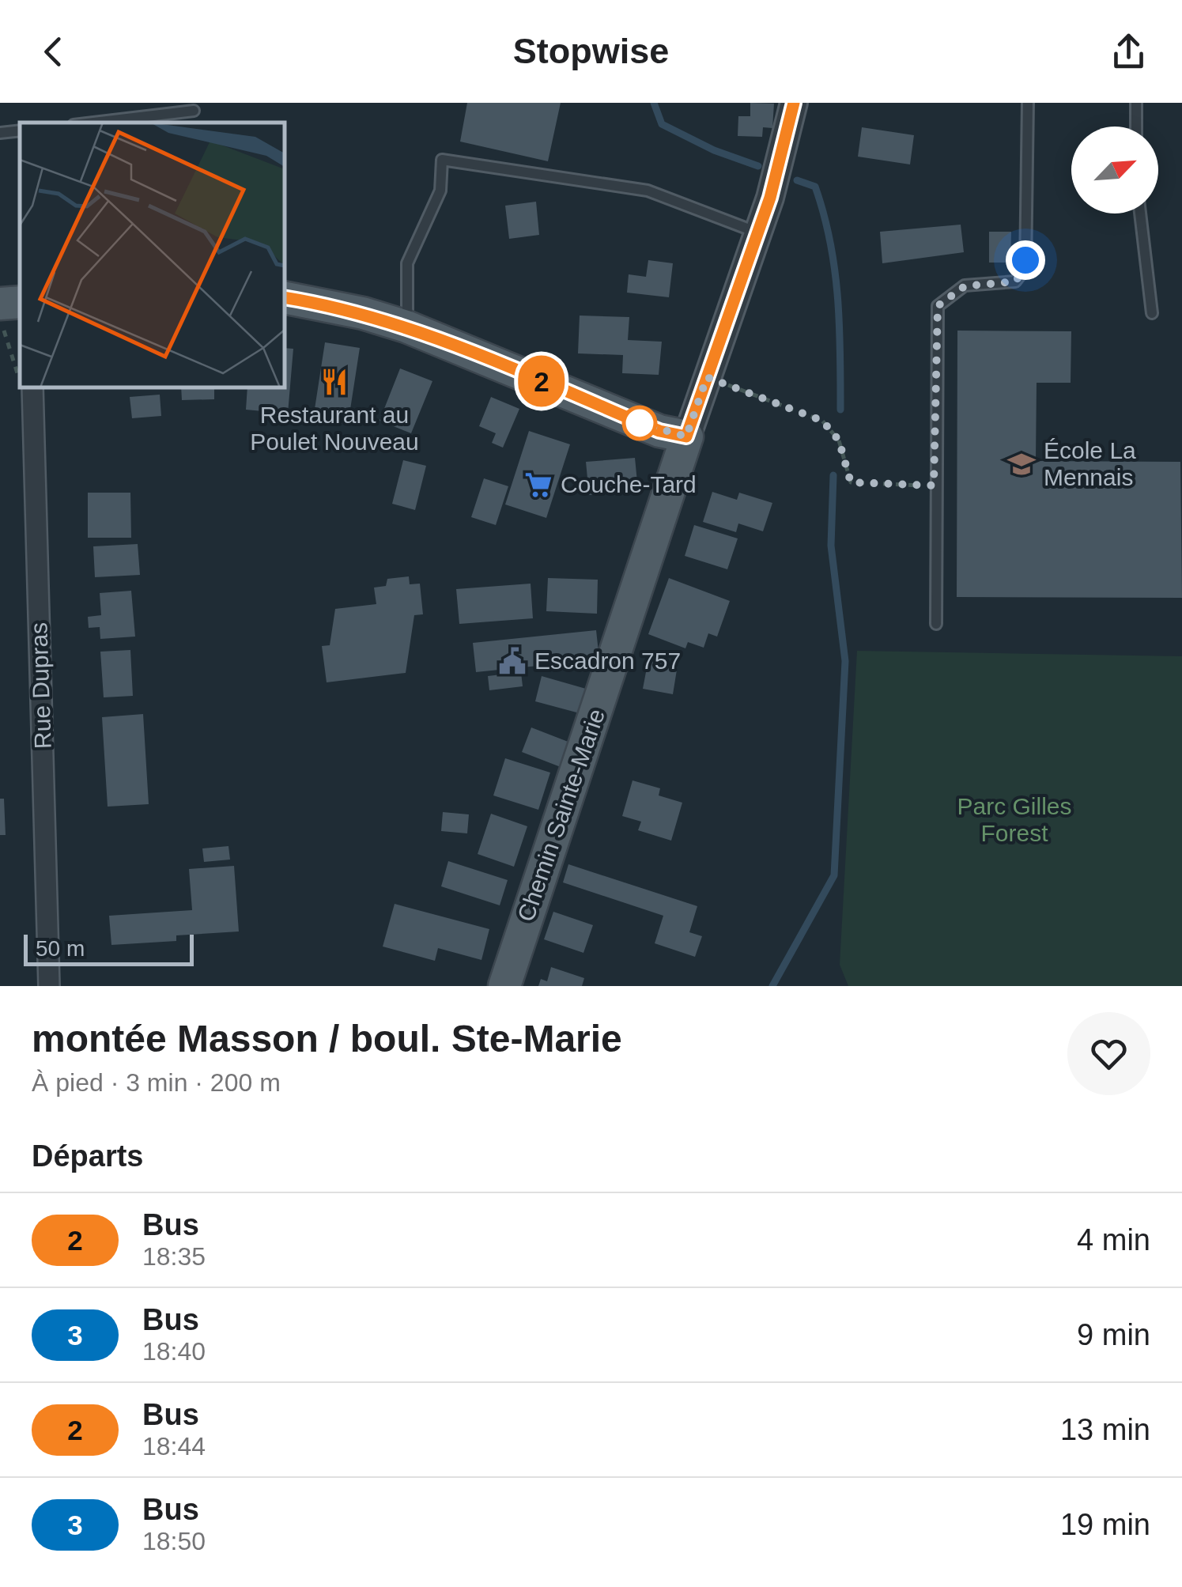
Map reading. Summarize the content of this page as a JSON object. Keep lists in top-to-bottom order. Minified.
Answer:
{"streets":{"main road":["Chemin Sainte-Marie"],"street":["Rue Dupras"]},"parks":["Parc Gilles Forest"],"places":{"restaurant":["Restaurant au Poulet Nouveau"],"school or university":["École La Mennais"],"supermarket":["Couche-Tard"],"public building":["Escadron 757"]},"lines":["bus line 2"],"scale_bar":"50 m","north":"top right","page":{"header":"Stopwise","on_map":"2","scale":"50 m","heading":[["montée Masson / boul. Ste-Marie","À pied · 3 min · 200 m"],"Départs"],"list":[{"mark":"2","name":"Bus","note":"18:35","value":"4 min"},{"mark":"3","name":"Bus","note":"18:40","value":"9 min"},{"mark":"2","name":"Bus","note":"18:44","value":"13 min"},{"mark":"3","name":"Bus","note":"18:50","value":"19 min"}]}}
